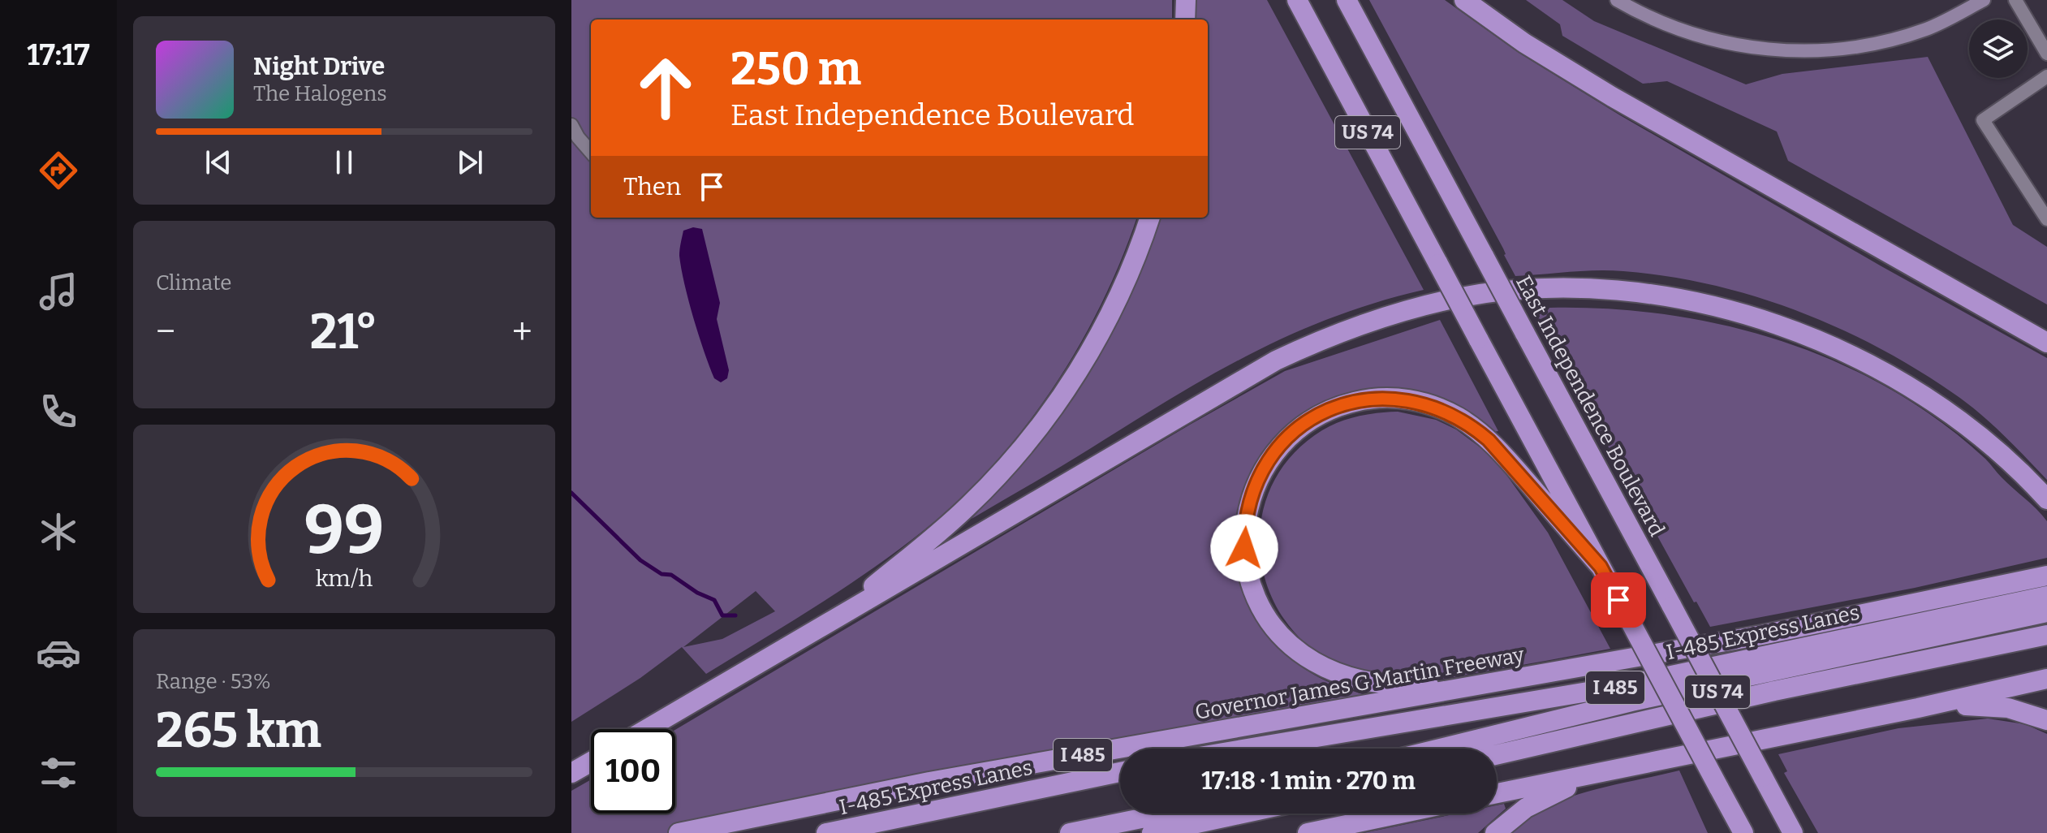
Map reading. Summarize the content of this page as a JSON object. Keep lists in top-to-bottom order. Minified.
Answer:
{"streets":{"highway":["US 74","East Independence Boulevard","I-485 Express Lanes","Governor James G Martin Freeway","I 485"]},"page":{"tabs":"17:17","turn":["250 m","East Independence Boulevard"],"song":["Night Drive","The Halogens"],"then":"Then","tile":["Climate",["Range · 53%","265 km"]],"heat":["−","21°","+"],"limit":"100","trip":"17:18 · 1 min · 270 m","gauge":["99","km/h"]}}
